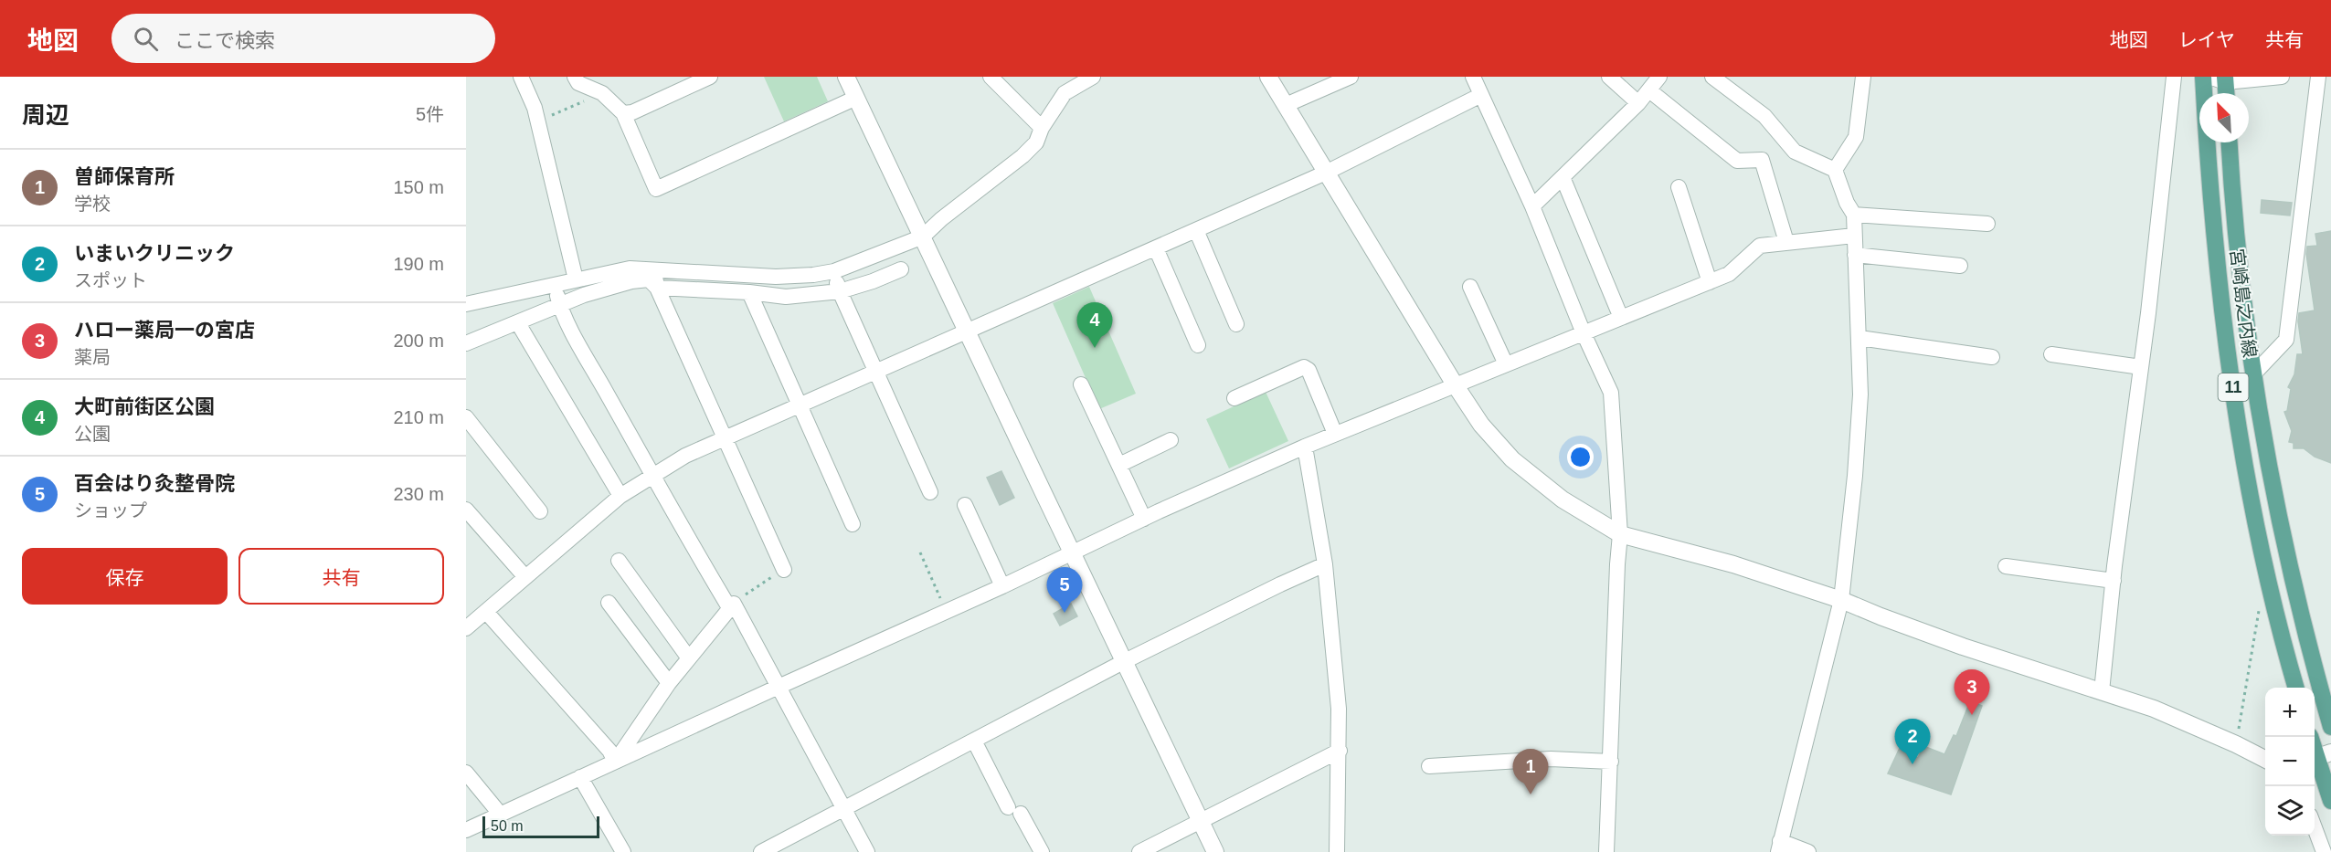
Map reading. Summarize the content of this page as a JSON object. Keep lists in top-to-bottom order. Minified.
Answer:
{"streets":{"main road":["宮崎島之内線","11"]},"scale_bar":"50 m","north":"top left","page":{"header":"地図","search":"ここで検索","nav":["地図","レイヤ","共有"],"heading":["周辺","5件"],"list":[{"mark":"1","name":"曽師保育所","note":"学校","value":"150 m"},{"mark":"2","name":"いまいクリニック","note":"スポット","value":"190 m"},{"mark":"3","name":"ハロー薬局一の宮店","note":"薬局","value":"200 m"},{"mark":"4","name":"大町前街区公園","note":"公園","value":"210 m"},{"mark":"5","name":"百会はり灸整骨院","note":"ショップ","value":"230 m"}],"pins":["4","5","3","2","1"],"buttons":["保存","共有"],"map_buttons":["+","−"],"scale":"50 m"}}
